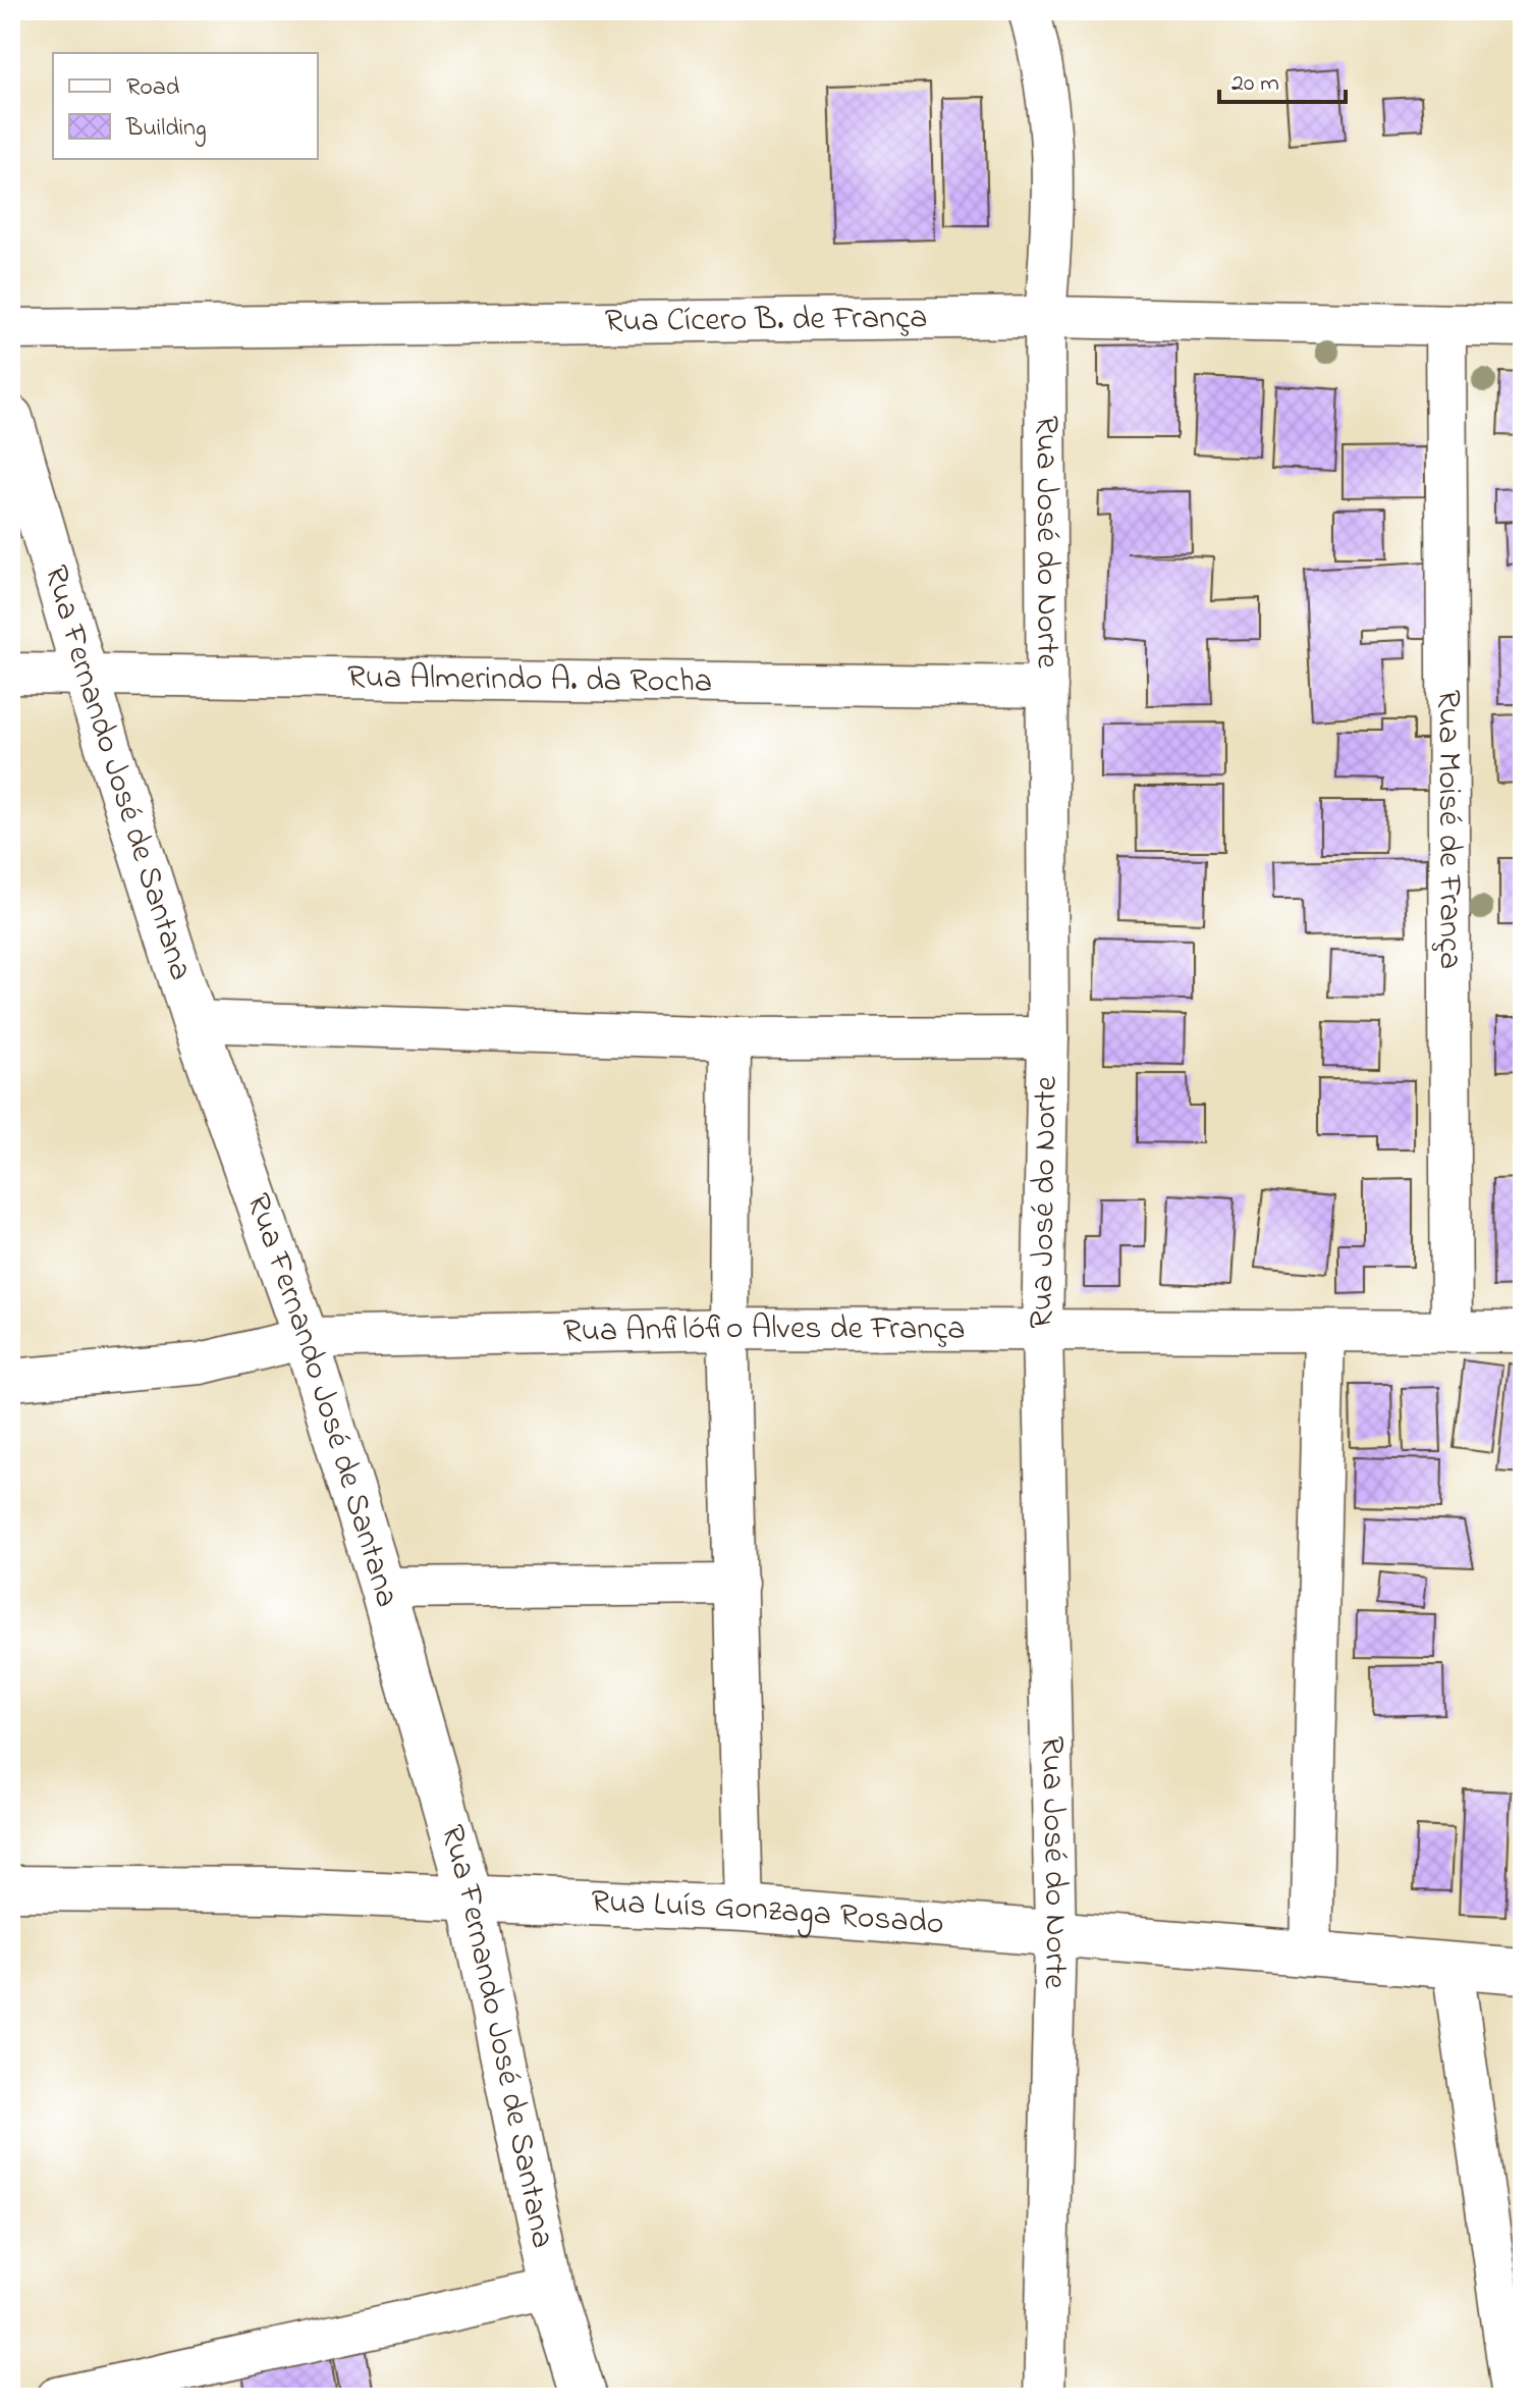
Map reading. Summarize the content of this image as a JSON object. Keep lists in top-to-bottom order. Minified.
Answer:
{"streets":{"street":["Rua Cícero B. de França","Rua José do Norte","Rua Almerindo A. da Rocha","Rua Fernando José de Santana","Rua Moisé de França","Rua Anfilófio Alves de França","Rua Luís Gonzaga Rosado"]},"crossings":[["Rua Cícero B. de França","Rua José do Norte"],["Rua Cícero B. de França","Rua Moisé de França"],["Rua José do Norte","Rua Almerindo A. da Rocha"],["Rua José do Norte","Rua Anfilófio Alves de França"],["Rua José do Norte","Rua Luís Gonzaga Rosado"],["Rua Almerindo A. da Rocha","Rua Fernando José de Santana"],["Rua Fernando José de Santana","Rua Anfilófio Alves de França"],["Rua Fernando José de Santana","Rua Luís Gonzaga Rosado"],["Rua Moisé de França","Rua Anfilófio Alves de França"]],"legend":["Road","Building"],"scale_bar":"20 m"}
